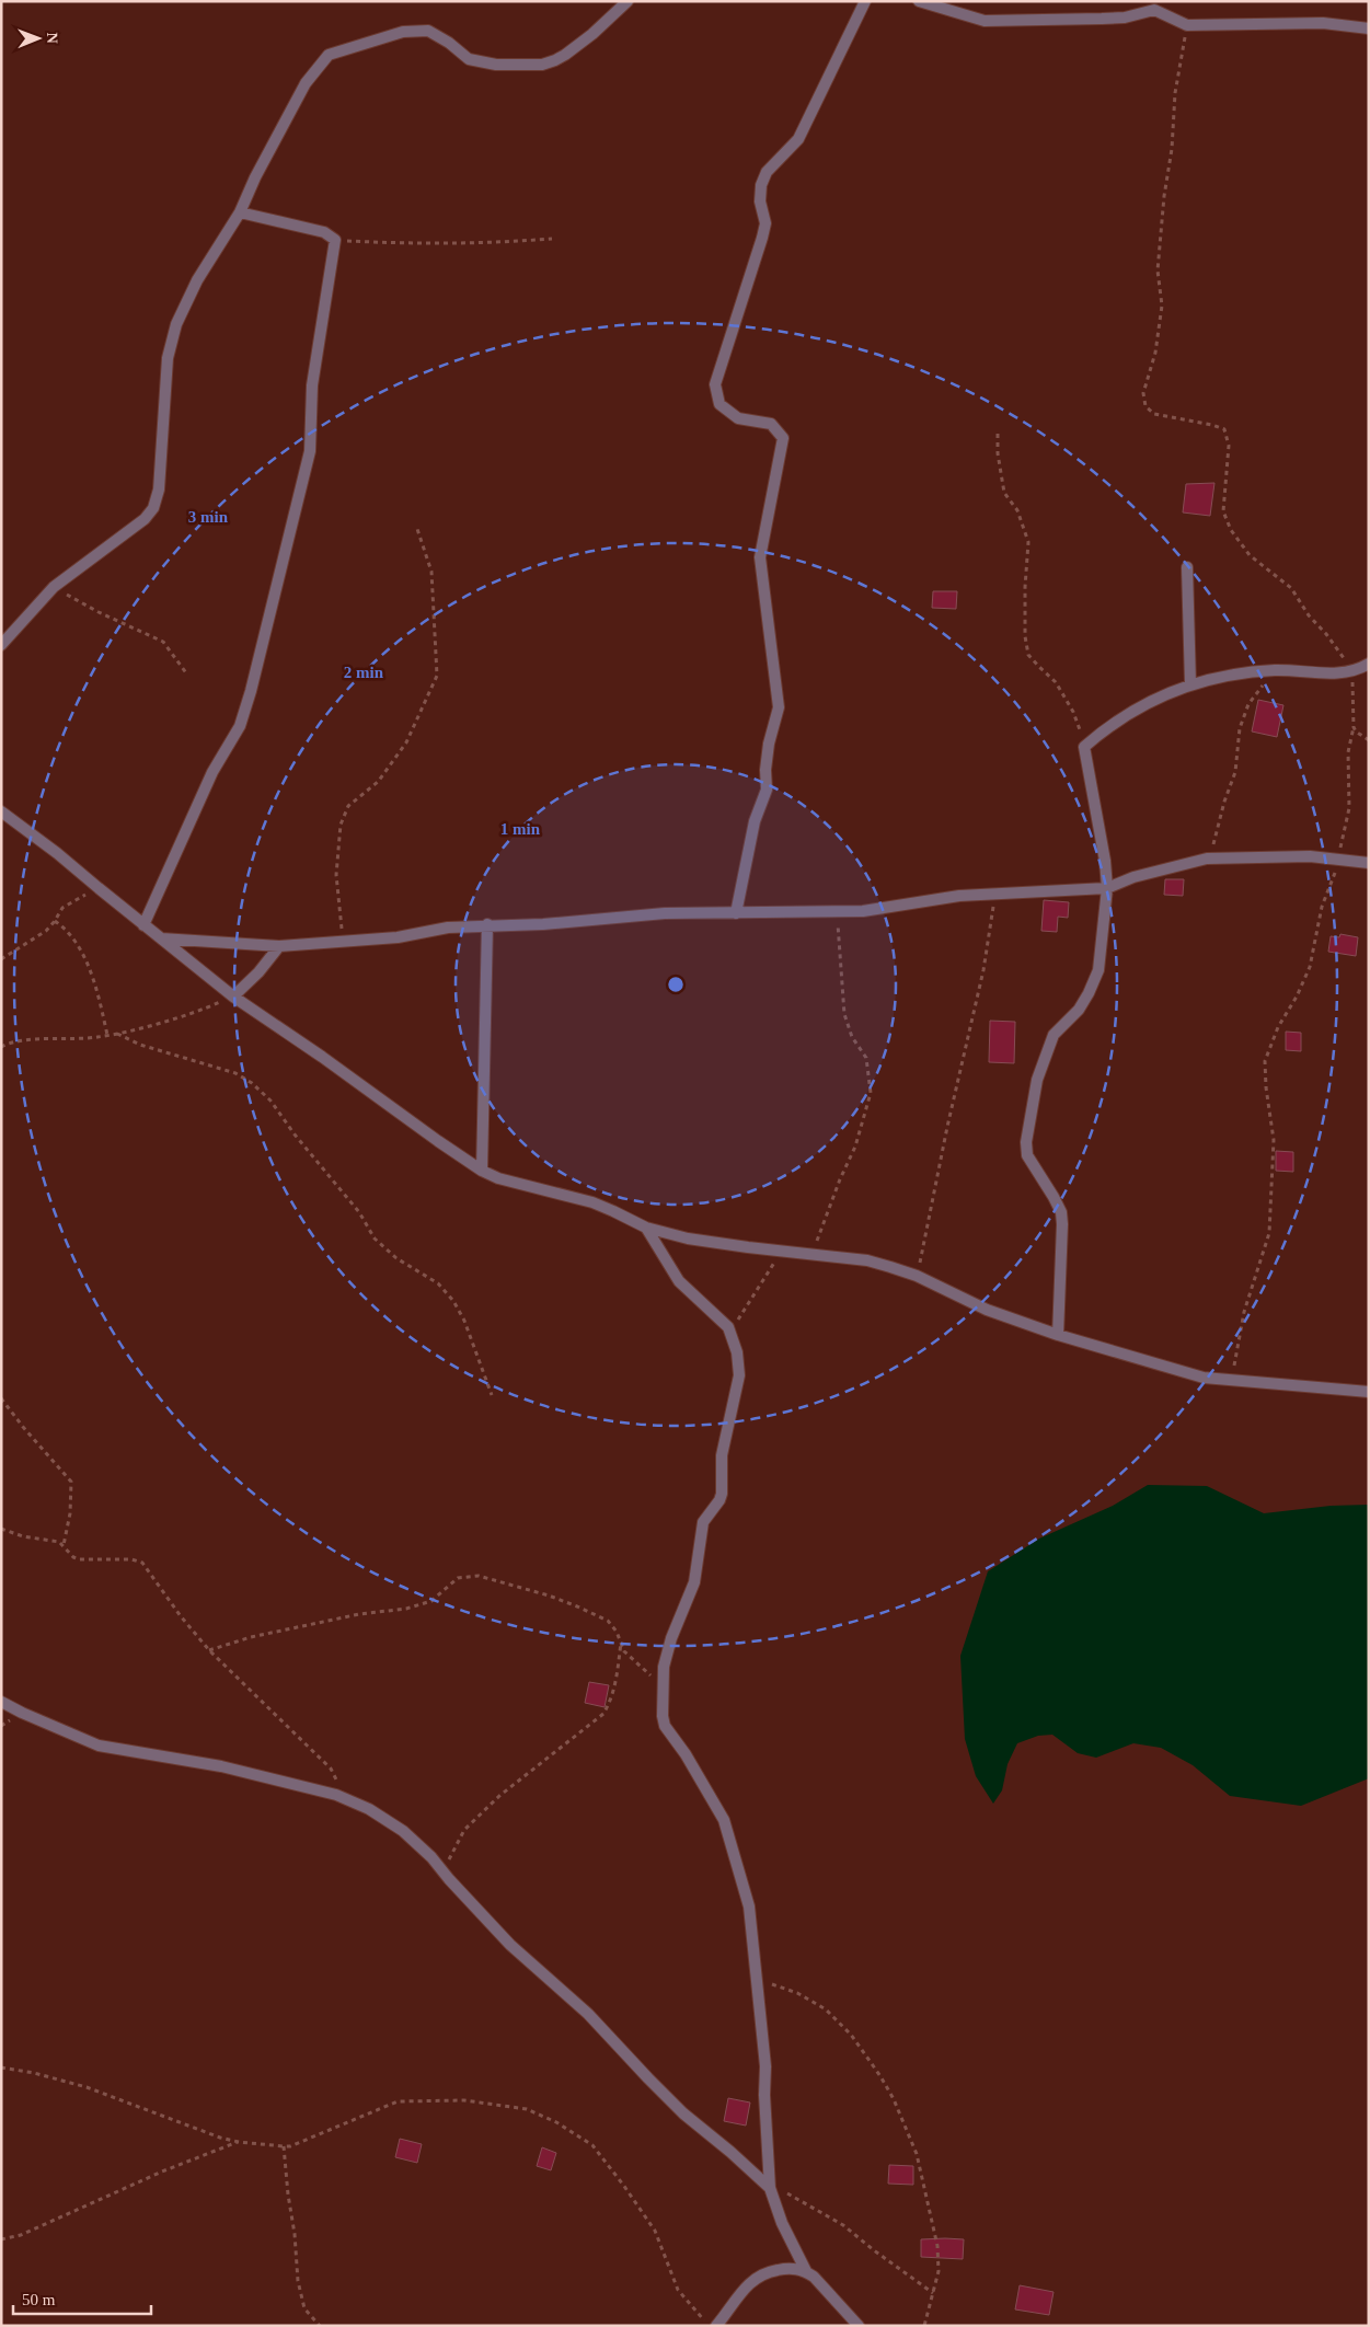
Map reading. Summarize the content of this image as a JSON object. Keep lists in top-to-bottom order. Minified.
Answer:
{"scale_bar":"50 m","north":"right","rings":["3 min","2 min","1 min"]}
